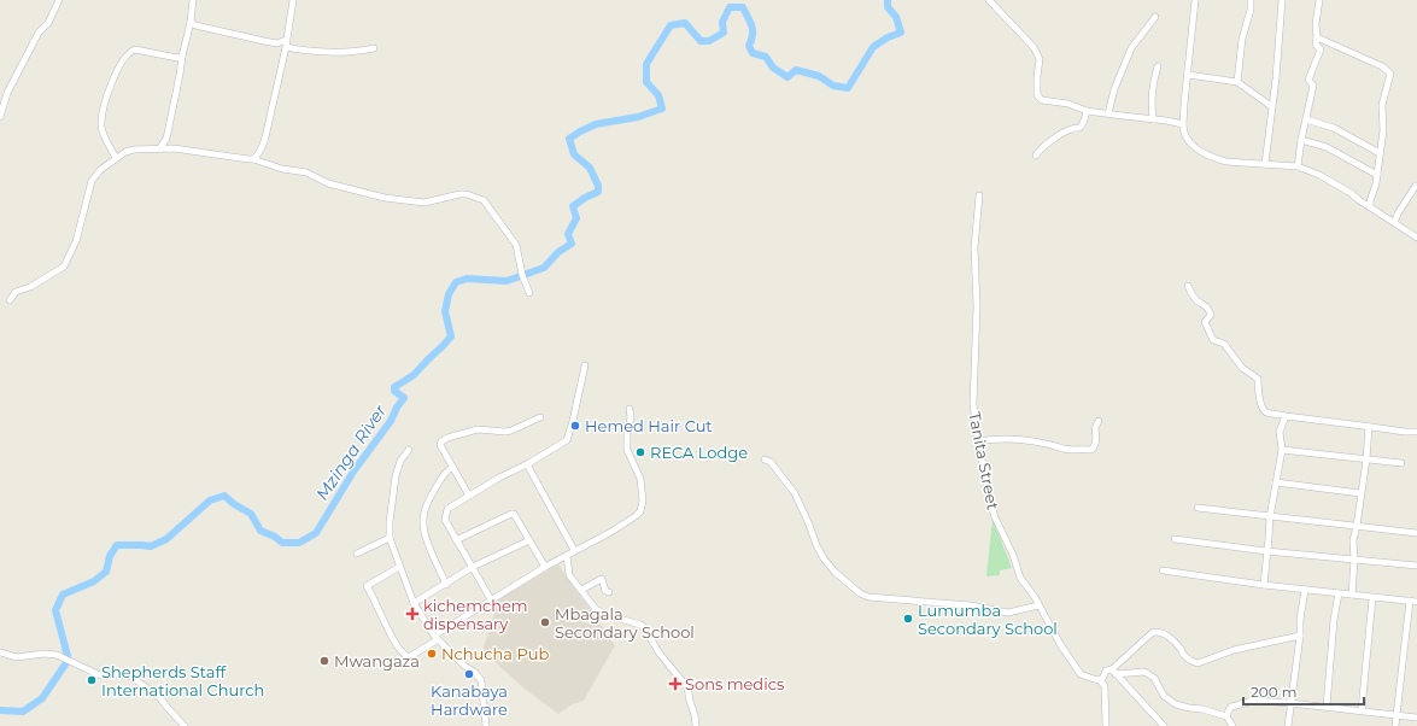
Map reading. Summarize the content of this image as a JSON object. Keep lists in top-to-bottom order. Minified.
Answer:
{"streets":{"street":["Tanita Street"]},"water":["Mzinga River"],"places":{"other":["Hemed Hair Cut","RECA Lodge","Lumumba Secondary School","Mbagala Secondary School","Nchucha Pub","Mwangaza","Kanabaya Hardware","Shepherds Staff International Church"],"health":["kichemchem dispensary","Sons medics"]},"scale_bar":"200 m"}
